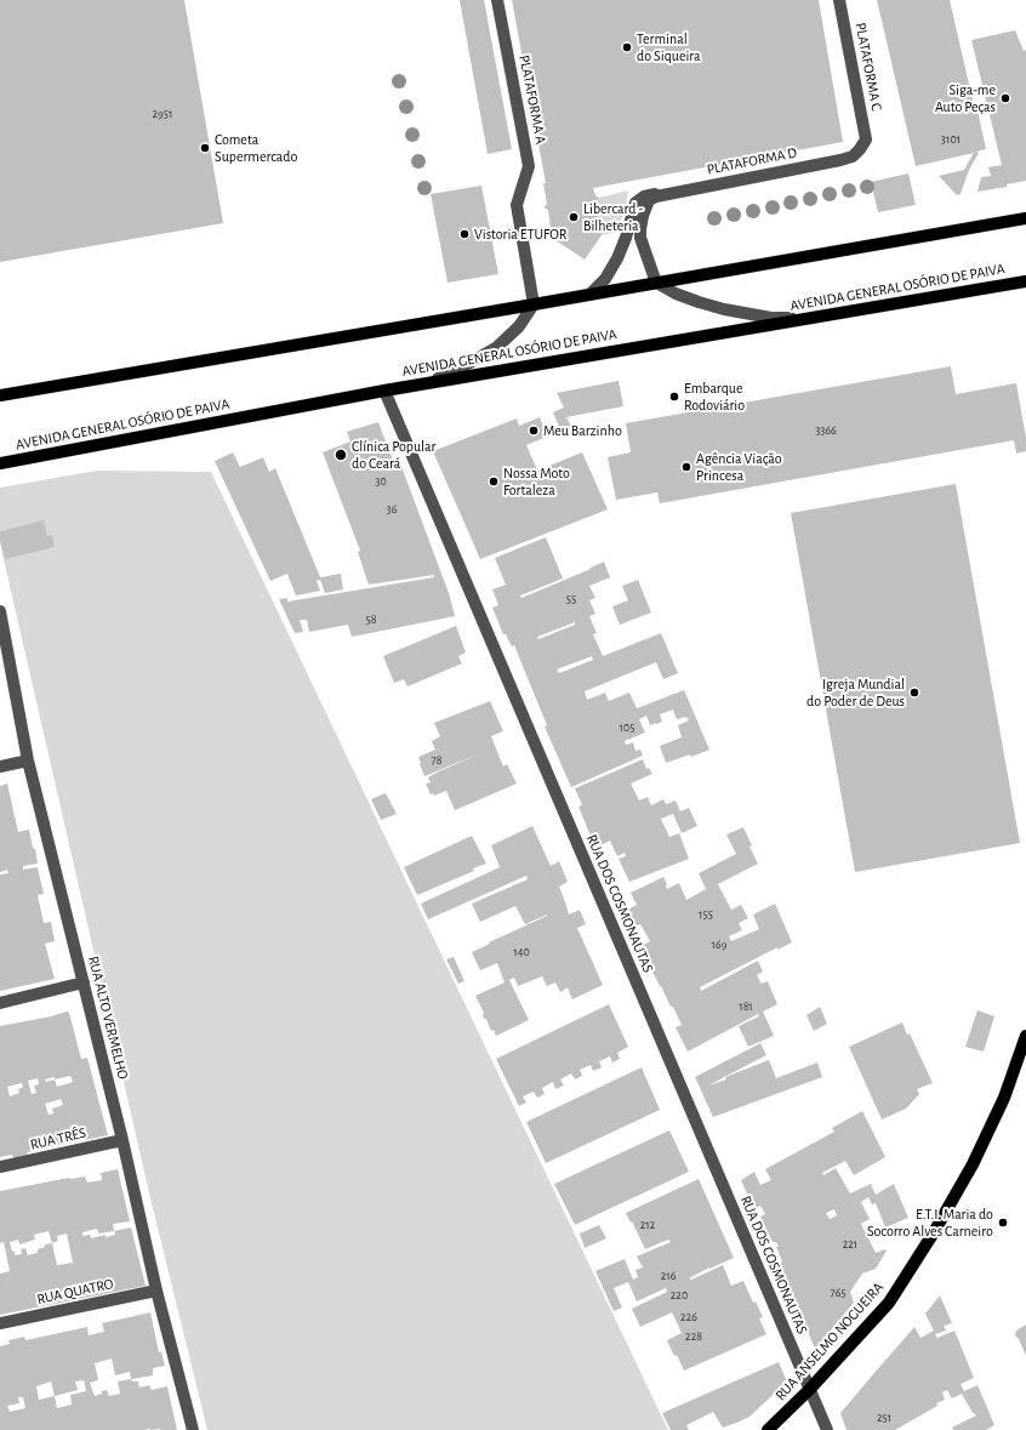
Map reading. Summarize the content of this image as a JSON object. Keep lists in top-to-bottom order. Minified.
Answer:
{"streets":{"main road":["AVENIDA GENERAL OSÓRIO DE PAIVA","RUA ANSELMO NOGUEIRA"],"street":["PLATAFORMA C","PLATAFORMA A","PLATAFORMA D","RUA DOS COSMONAUTAS","RUA ALTO VERMELHO","RUA TRÊS","RUA QUATRO"]},"crossings":[["PLATAFORMA C","PLATAFORMA D"],["AVENIDA GENERAL OSÓRIO DE PAIVA","RUA DOS COSMONAUTAS"],["RUA DOS COSMONAUTAS","RUA ANSELMO NOGUEIRA"],["RUA ALTO VERMELHO","RUA TRÊS"],["RUA ALTO VERMELHO","RUA QUATRO"]],"places":["Terminal do Siqueira","Siga-me Auto Peças","Cometa Supermercado","Libercard - Bilheteria","Vistoria ETUFOR","Embarque Rodoviário","Meu Barzinho","Clínica Popular do Ceará","Agência Viação Princesa","Nossa Moto Fortaleza","Igreja Mundial do Poder de Deus","E.T.I. Maria do Socorro Alves Carneiro"],"house_numbers":["2951","3101","3366","30","36","55","58","105","78","155","169","140","181","212","221","216","765","220","226","228","251"]}
